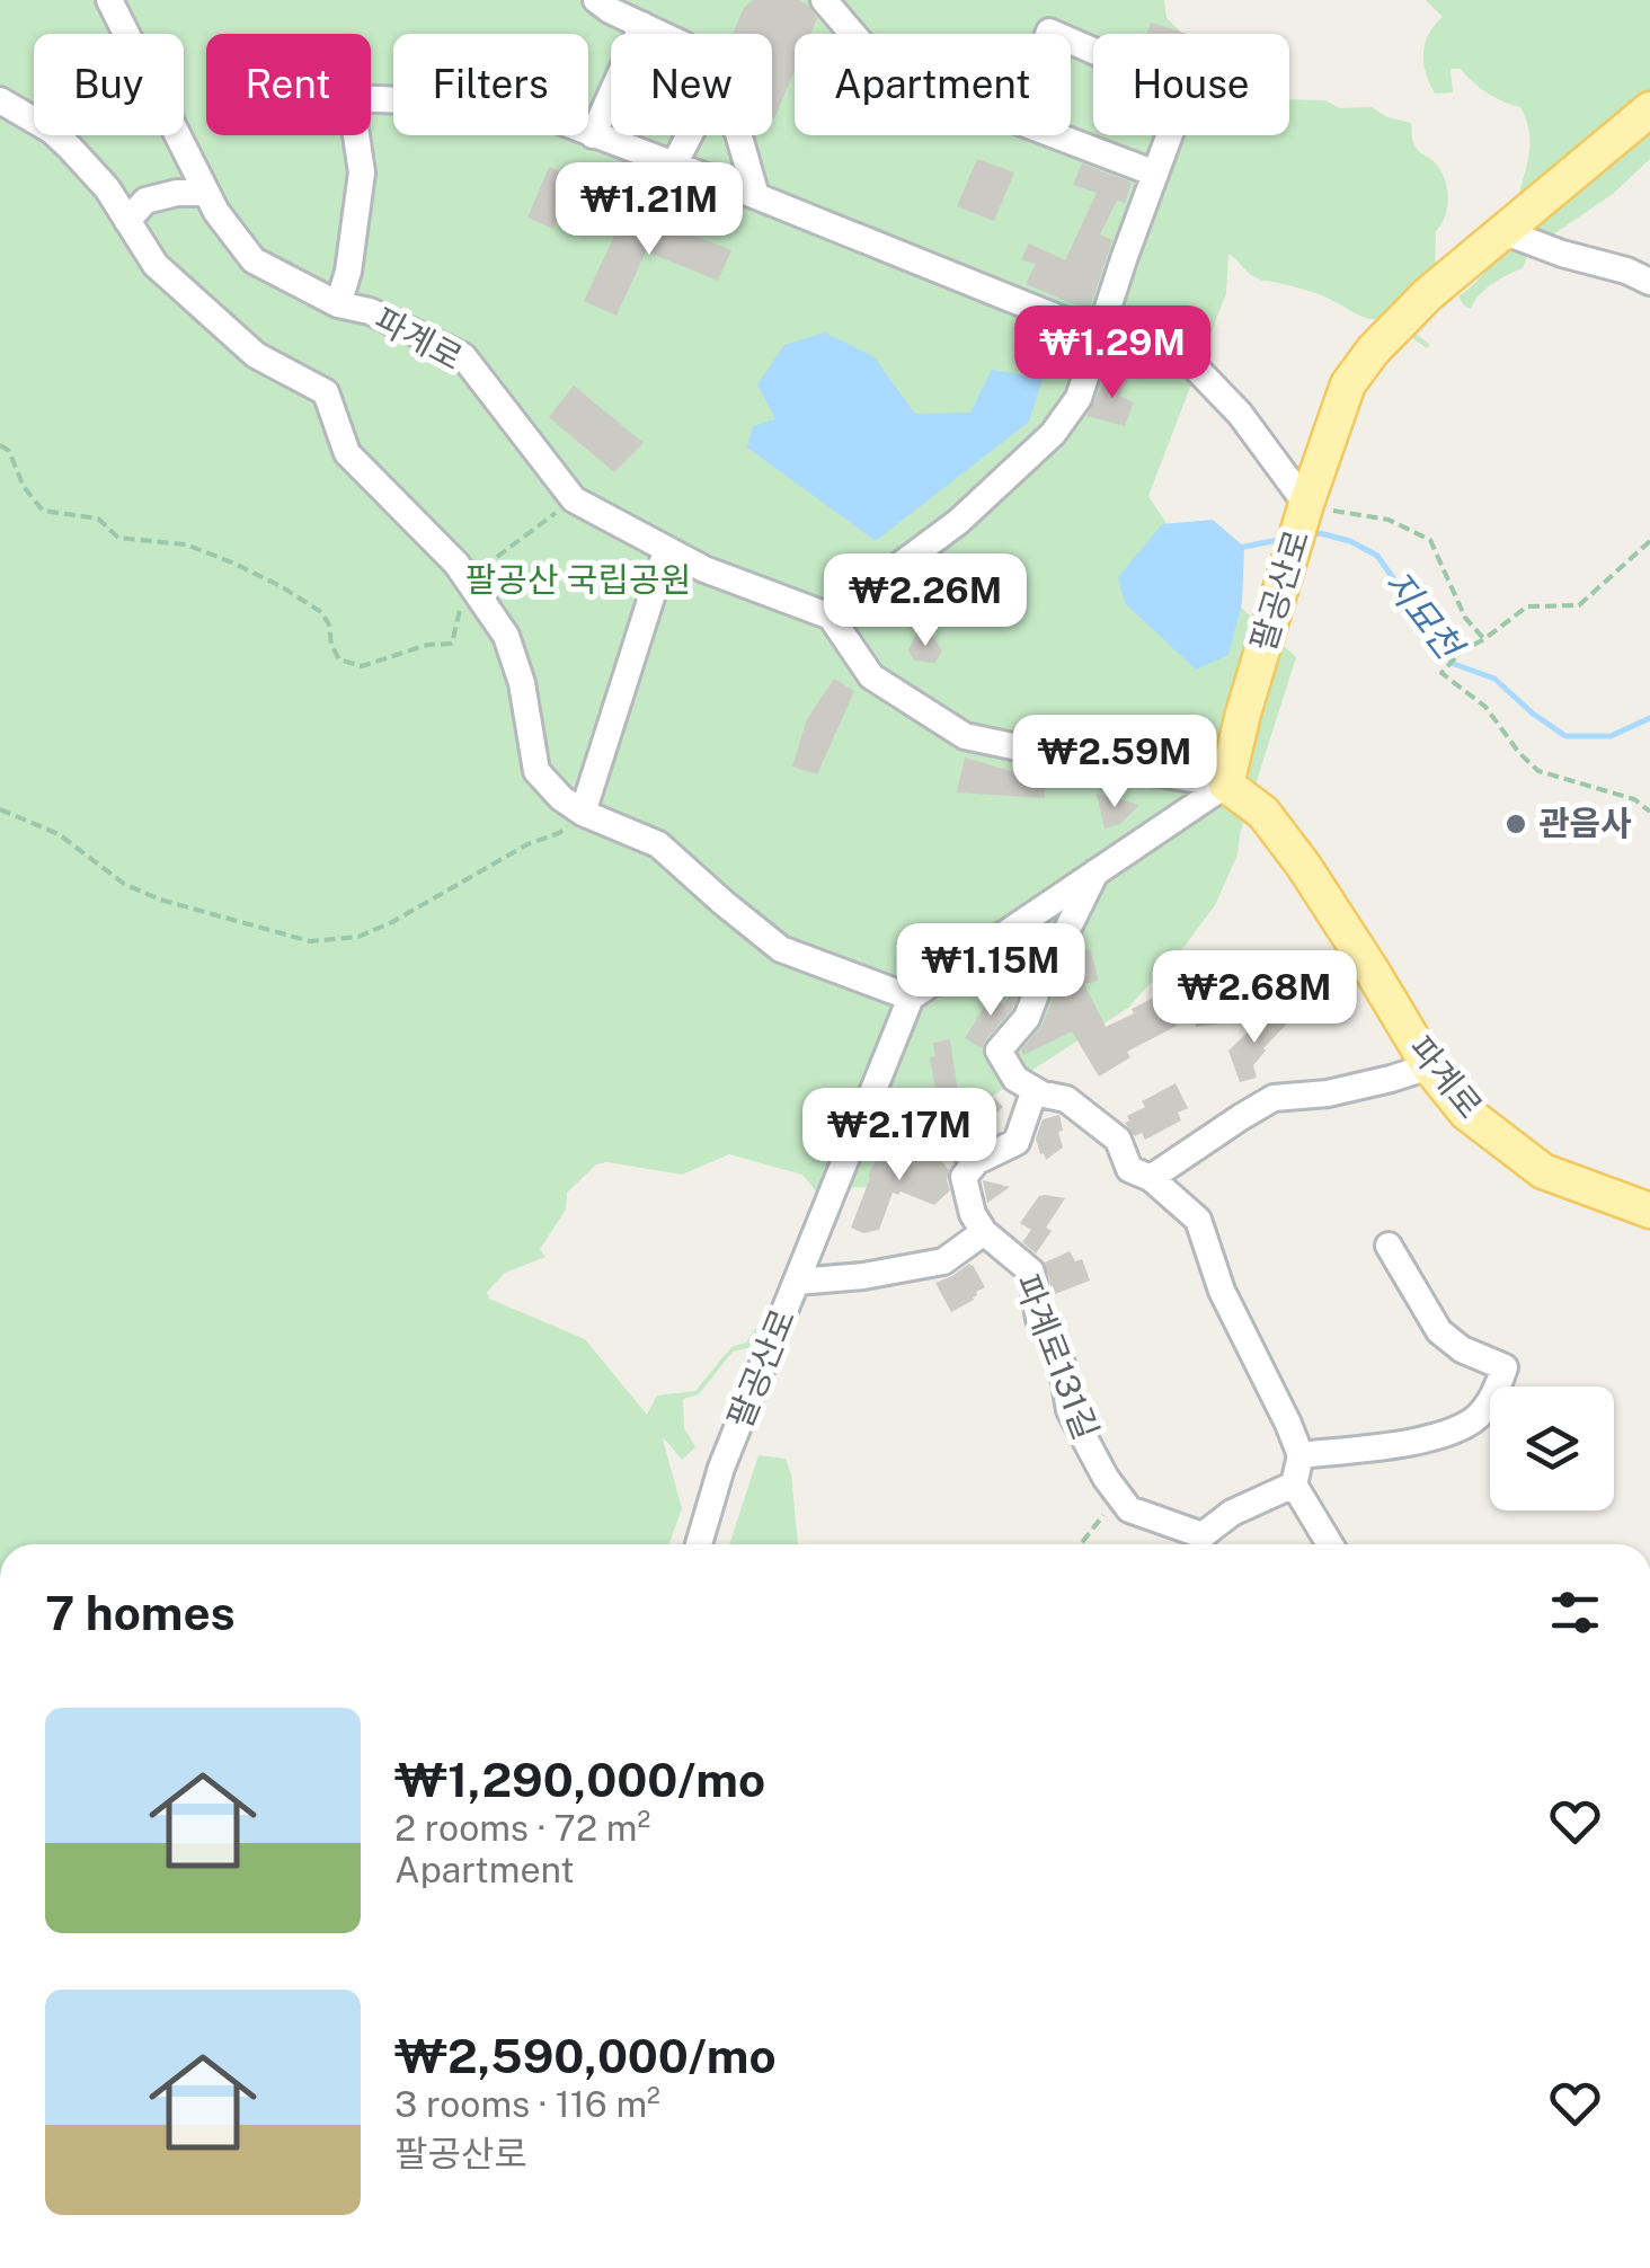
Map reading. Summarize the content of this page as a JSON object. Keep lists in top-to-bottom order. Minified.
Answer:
{"streets":{"main road":["파계로","팔공산로"],"street":["파계로131길"]},"crossings":[["파계로","팔공산로"]],"water":["지묘천"],"parks":["팔공산 국립공원"],"places":["관음사"],"page":{"chip":["Buy","Rent","Filters","New","Apartment","House"],"price":["₩1.21M","₩1.29M","₩2.26M","₩2.59M","₩1.15M","₩2.68M","₩2.17M"],"heading":"7 homes","list":[{"name":"₩1,290,000/mo","note":"2 rooms · 72 m² · Apartment"},{"name":"₩2,590,000/mo","note":"3 rooms · 116 m² · 팔공산로"}]}}
